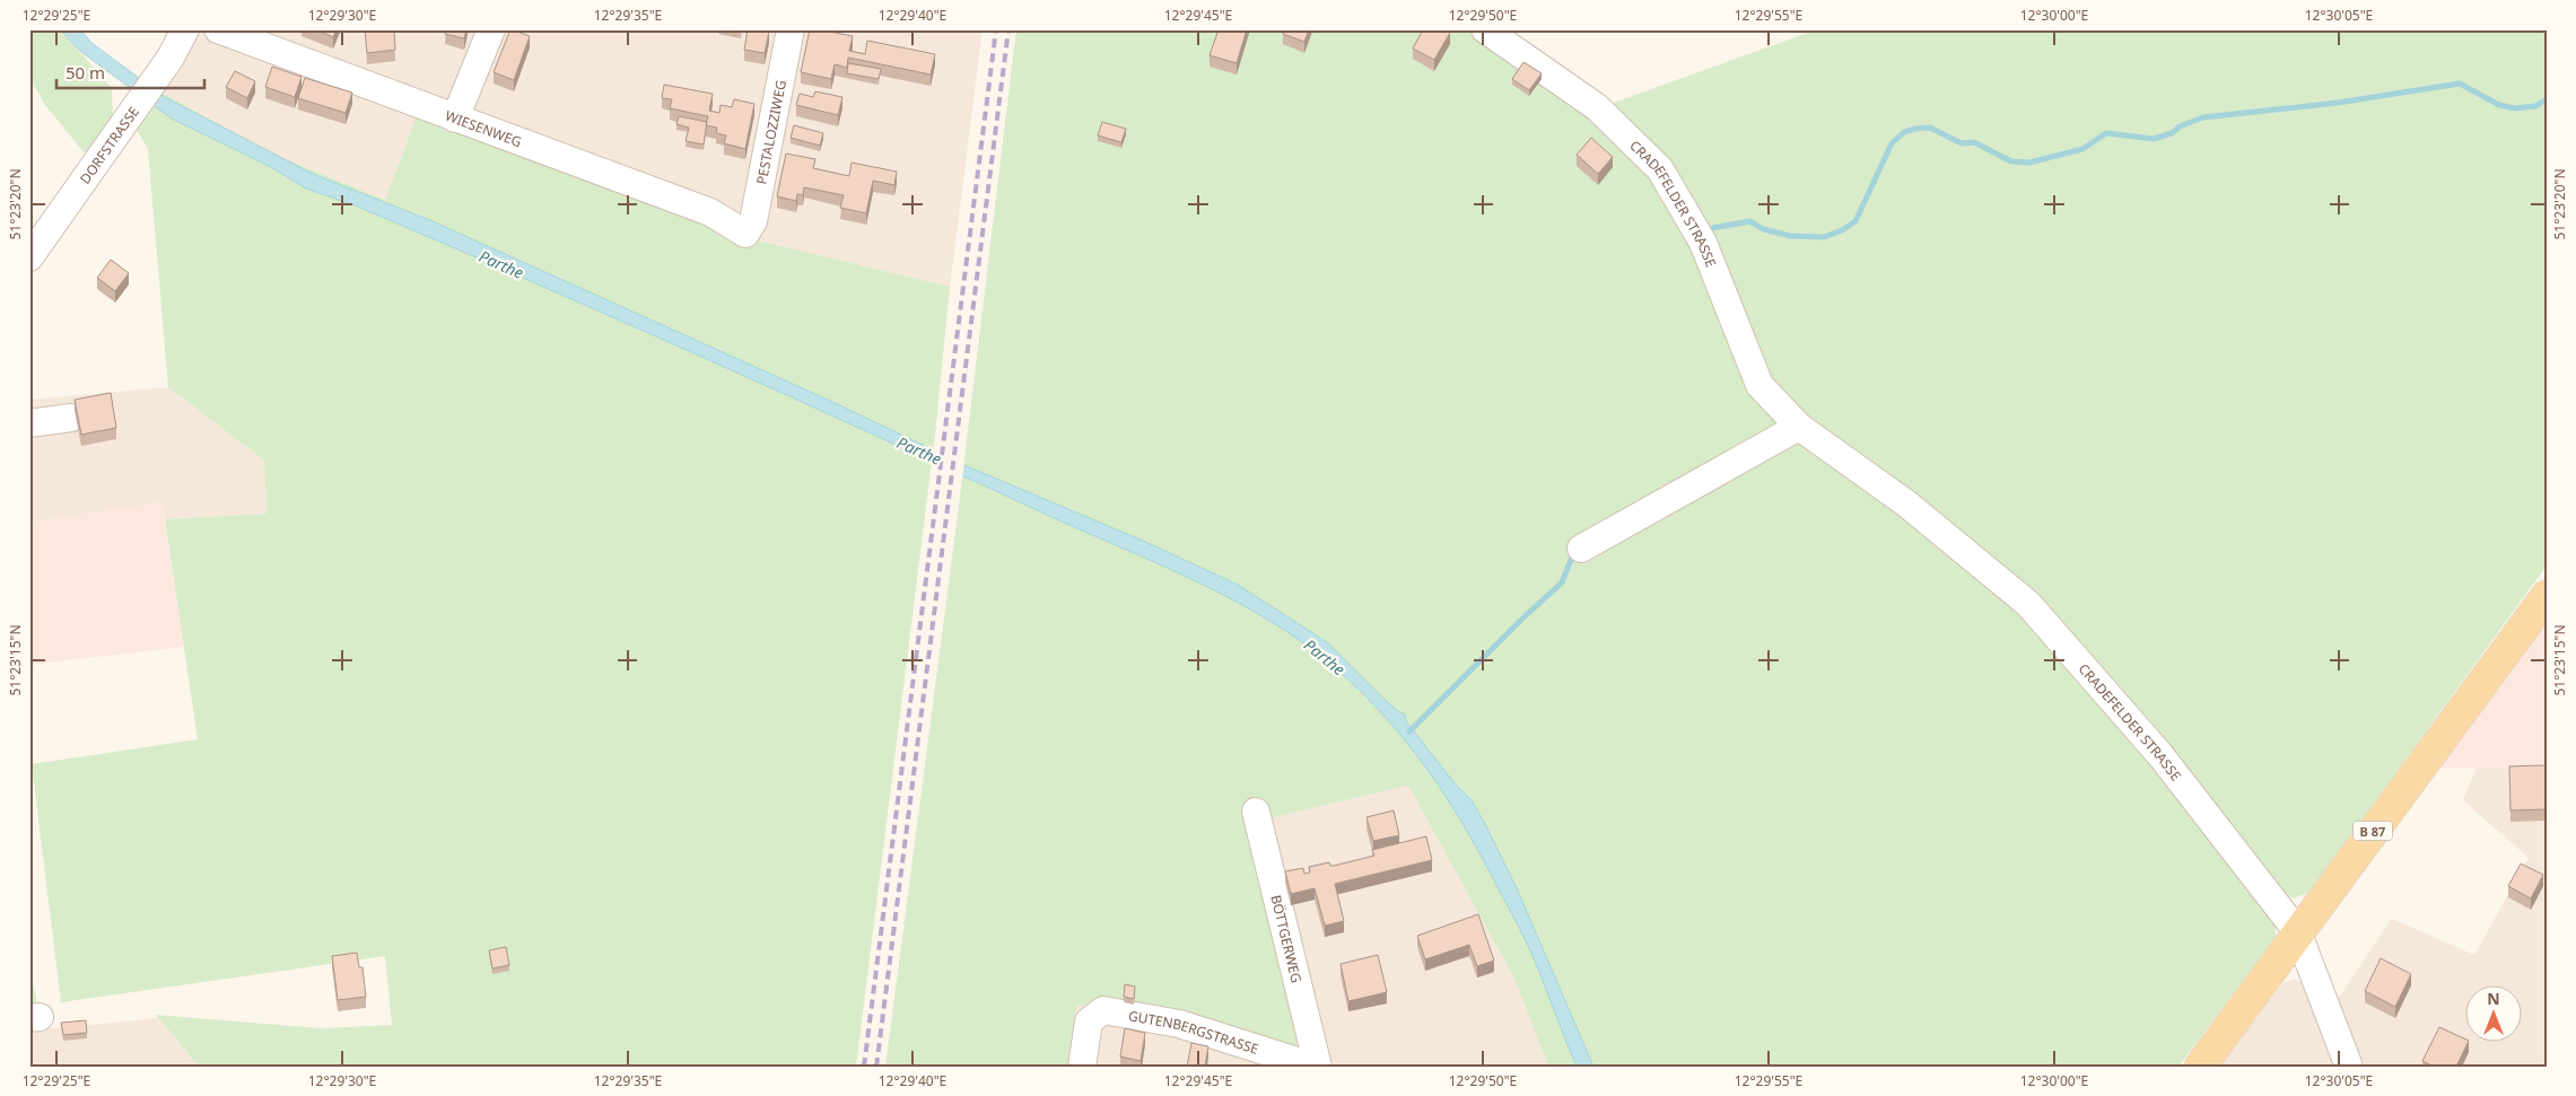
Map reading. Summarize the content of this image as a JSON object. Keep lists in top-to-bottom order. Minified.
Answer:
{"streets":{"main road":["B 87"],"street":["WIESENWEG","PESTALOZZIWEG","DORFSTRASSE","CRADEFELDER STRASSE","BÖTTGERWEG","GUTENBERGSTRASSE"]},"crossings":[["WIESENWEG","PESTALOZZIWEG"],["CRADEFELDER STRASSE","B 87"],["BÖTTGERWEG","GUTENBERGSTRASSE"]],"water":["Parthe"],"scale_bar":"50 m","north":"top","coordinates":["12°29'25\"E","12°29'30\"E","12°29'35\"E","12°29'40\"E","12°29'45\"E","12°29'50\"E","12°29'55\"E","12°30'00\"E","12°30'05\"E","51°23'20\"N","51°23'15\"N"]}
